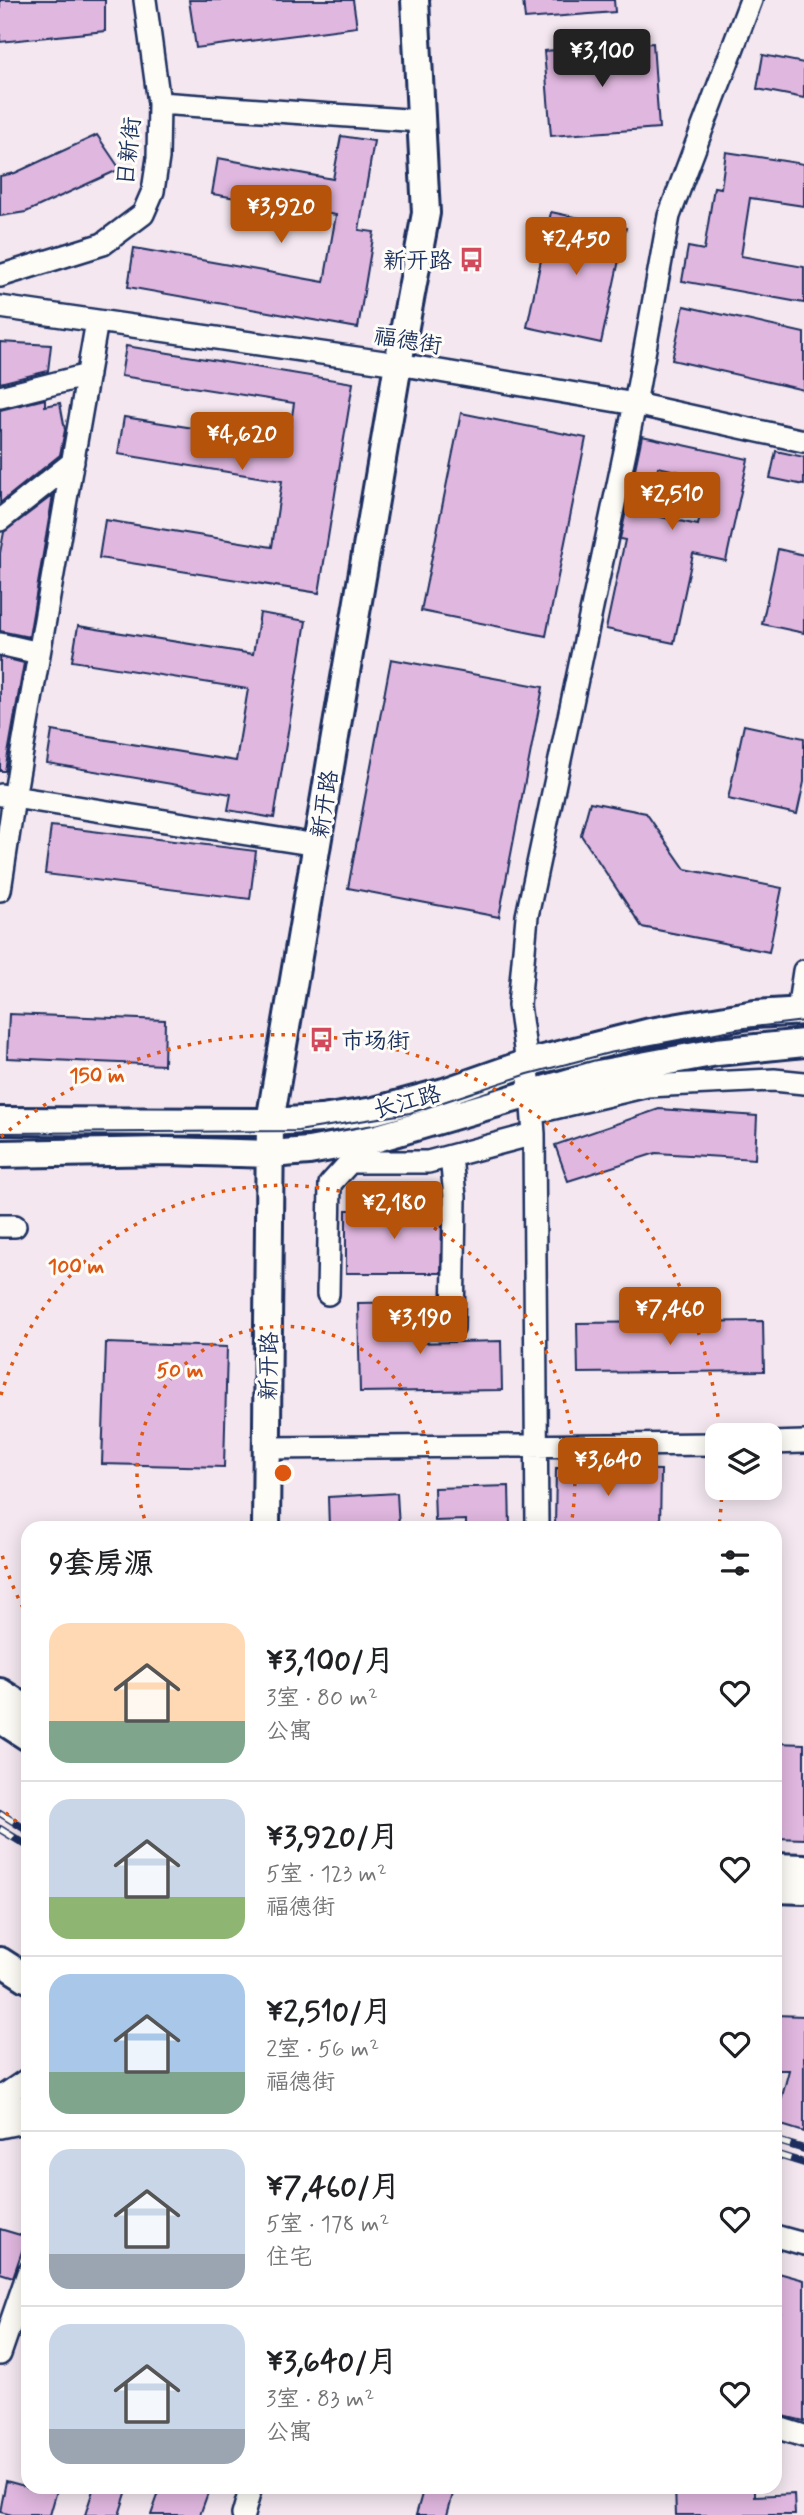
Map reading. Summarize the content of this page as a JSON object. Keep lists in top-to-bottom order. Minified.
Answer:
{"streets":{"main road":["新开路","长江路"],"street":["日新街","福德街"]},"crossings":[["日新街","新开路"],["福德街","新开路"],["新开路","长江路"]],"places":{"bus stop":["新开路","市场街"]},"page":{"price":["¥3,100","¥3,920","¥2,450","¥4,620","¥2,510","¥2,180","¥7,460","¥3,190","¥3,640"],"heading":"9套房源","list":[{"name":"¥3,100/月","note":"3室 · 80 m² · 公寓"},{"name":"¥3,920/月","note":"5室 · 123 m² · 福德街"},{"name":"¥2,510/月","note":"2室 · 56 m² · 福德街"},{"name":"¥7,460/月","note":"5室 · 178 m² · 住宅"},{"name":"¥3,640/月","note":"3室 · 83 m² · 公寓"}]},"rings":["150 m","100 m","50 m"]}
